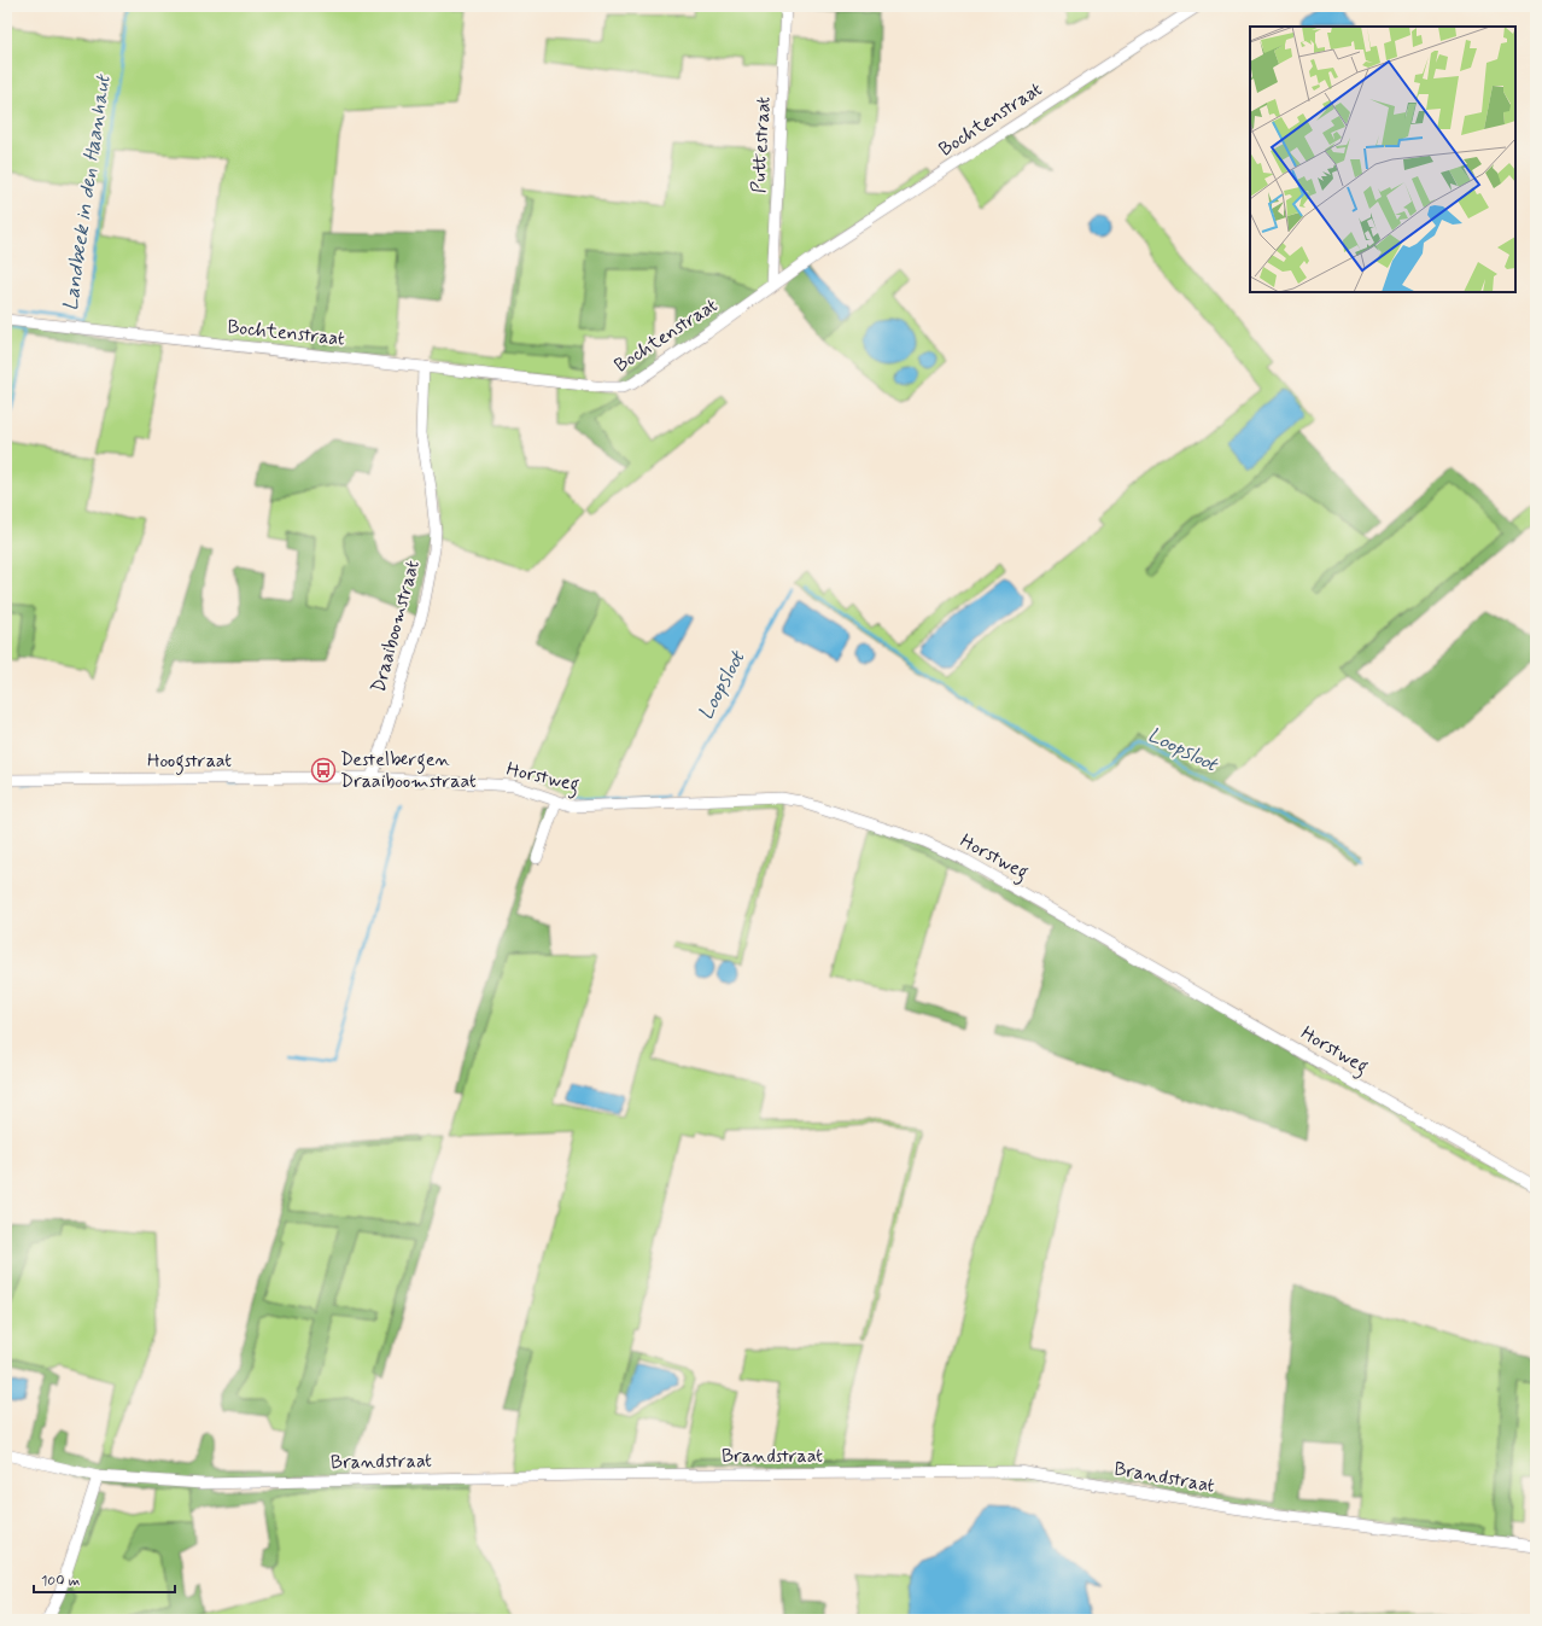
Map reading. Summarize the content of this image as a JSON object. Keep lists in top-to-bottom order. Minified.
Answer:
{"streets":{"street":["Bochtenstraat","Puttestraat","Draaiboomstraat","Hoogstraat","Horstweg","Brandstraat"]},"crossings":[["Bochtenstraat","Puttestraat"],["Bochtenstraat","Draaiboomstraat"],["Draaiboomstraat","Hoogstraat"],["Draaiboomstraat","Horstweg"],["Hoogstraat","Horstweg"]],"water":["Landbeek in den Haanhaut","Loopsloot"],"places":{"bus stop":["Destelbergen Draaiboomstraat"]},"scale_bar":"100 m"}
